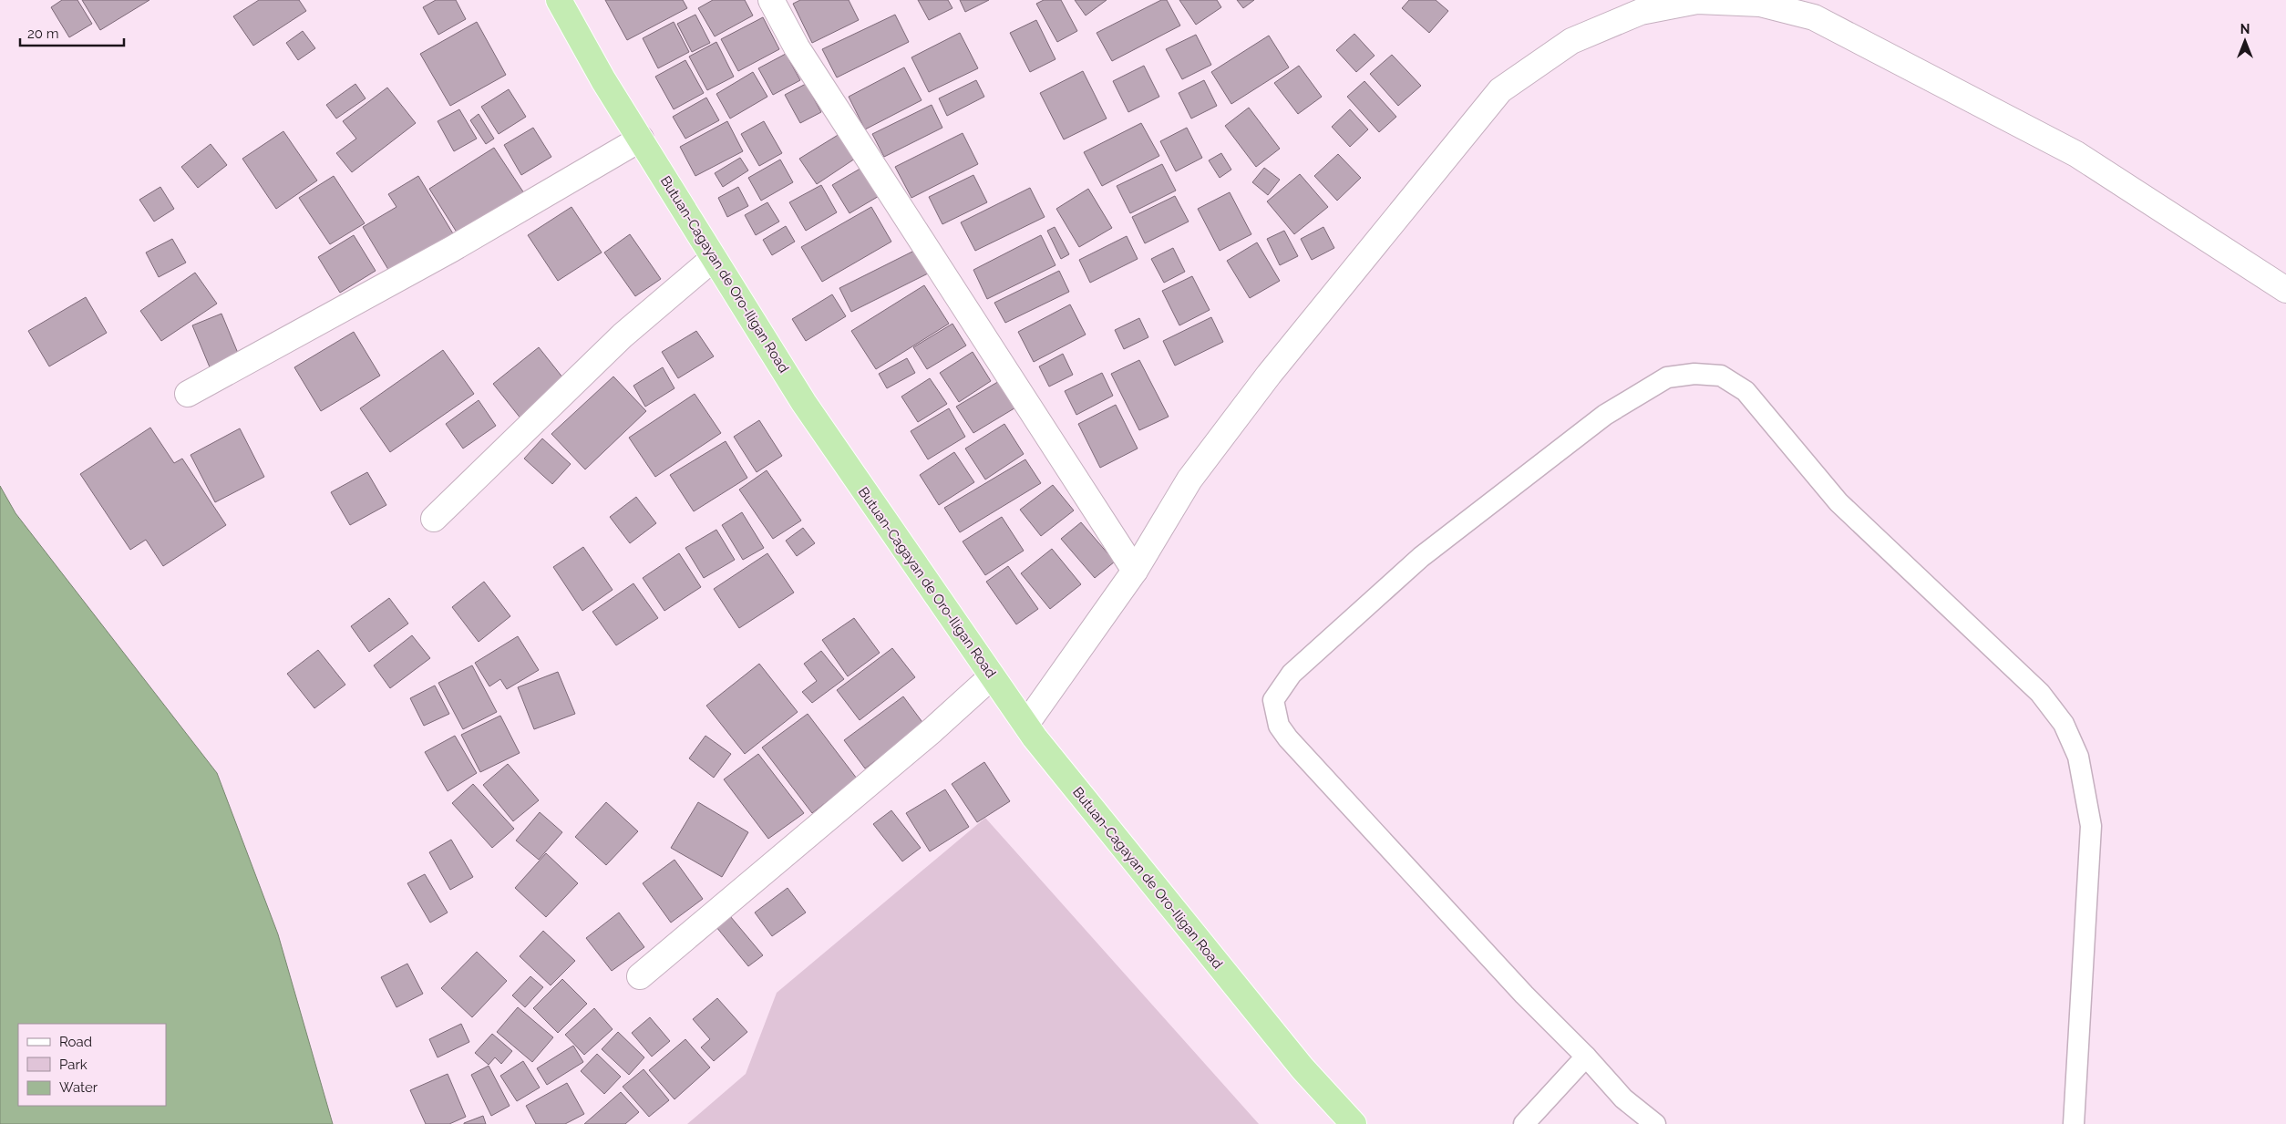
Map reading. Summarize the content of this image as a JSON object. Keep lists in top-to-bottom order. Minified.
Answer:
{"streets":{"highway":["Butuan-Cagayan de Oro-Iligan Road"]},"legend":["Road","Park","Water"],"scale_bar":"20 m","north":"top"}
